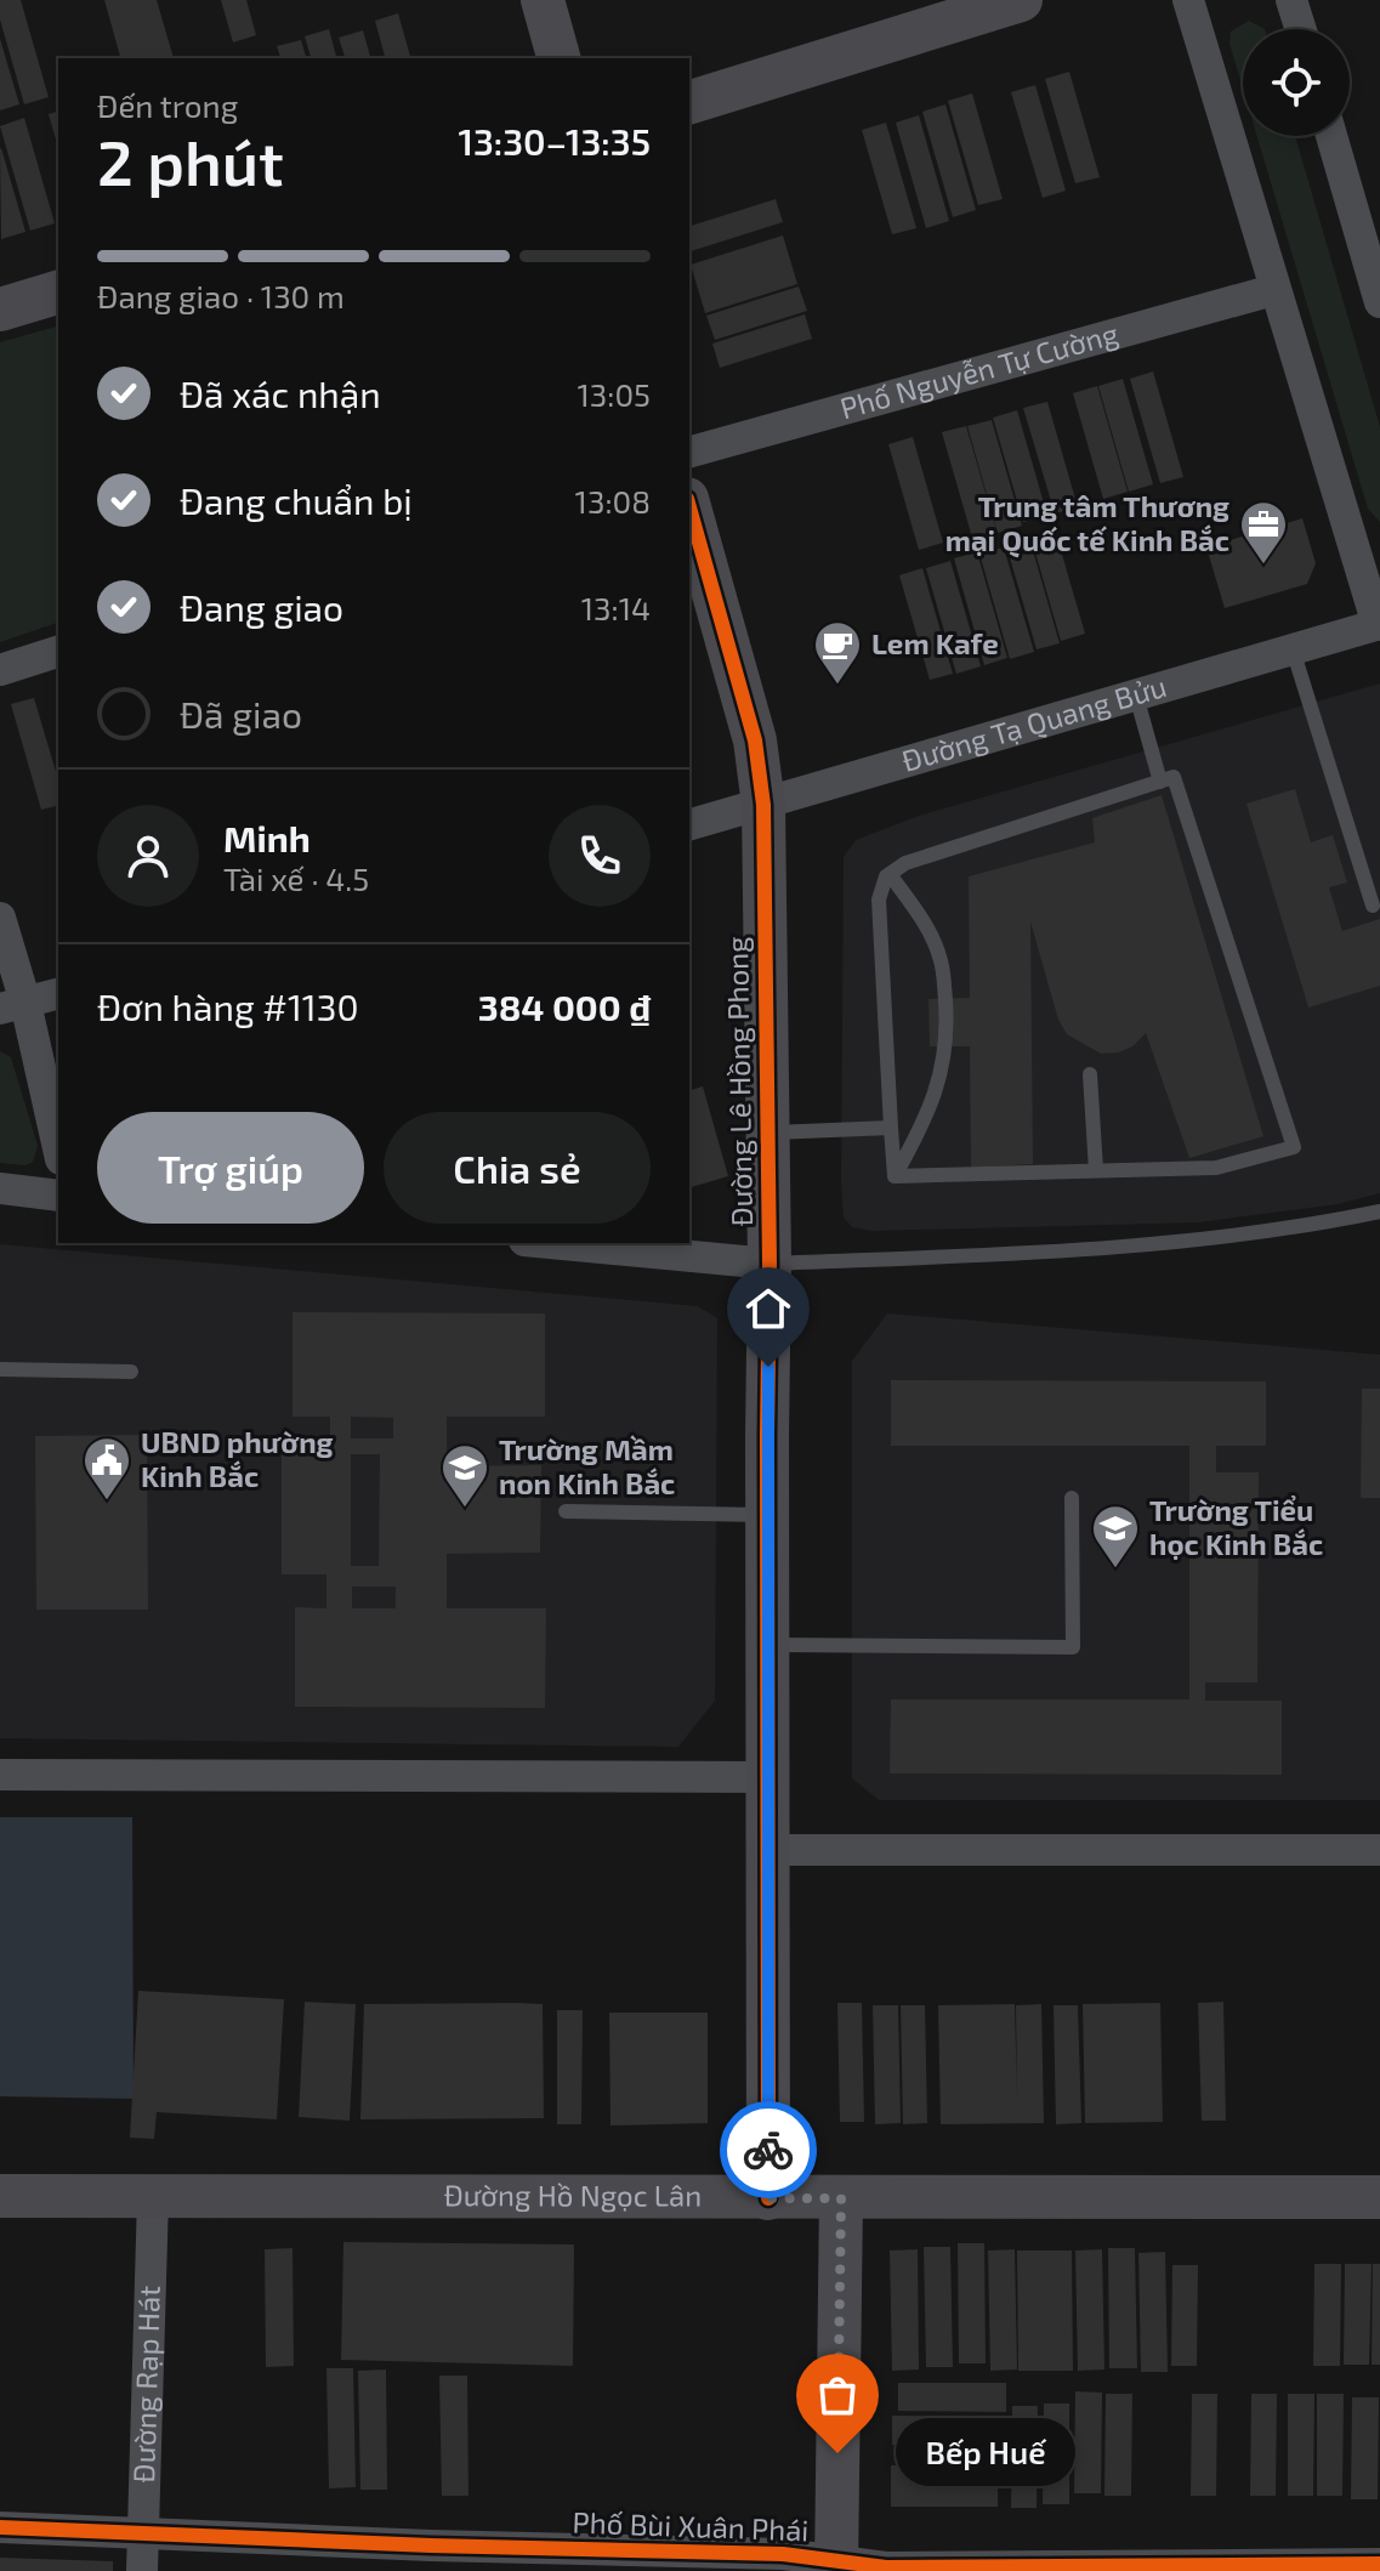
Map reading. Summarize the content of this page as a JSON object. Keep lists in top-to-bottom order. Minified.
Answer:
{"streets":{"street":["Phố Nguyễn Tự Cường","Đường Tạ Quang Bửu","Đường Lê Hồng Phong","Đường Hồ Ngọc Lân","Đường Rạp Hát","Phố Bùi Xuân Phái"]},"crossings":[["Đường Tạ Quang Bửu","Đường Lê Hồng Phong"],["Đường Lê Hồng Phong","Đường Hồ Ngọc Lân"],["Đường Hồ Ngọc Lân","Đường Rạp Hát"],["Đường Rạp Hát","Phố Bùi Xuân Phái"]],"places":{"office":["Trung tâm Thương mại Quốc tế Kinh Bắc"],"cafe":["Lem Kafe"],"public building":["UBND phường Kinh Bắc"],"school or university":["Trường Mầm non Kinh Bắc","Trường Tiểu học Kinh Bắc"],"other":["Bếp Huế"]},"page":{"heading":["2 phút","Đến trong","13:30–13:35"],"panel":["Minh","Tài xế · 4.5","Đơn hàng #1130","384 000 ₫"],"bar":"Đang giao · 130 m","list":[["Đã xác nhận","13:05"],["Đang chuẩn bị","13:08"],["Đang giao","13:14"],"Đã giao"],"buttons":["Trợ giúp","Chia sẻ"],"bubble":"Bếp Huế"}}
